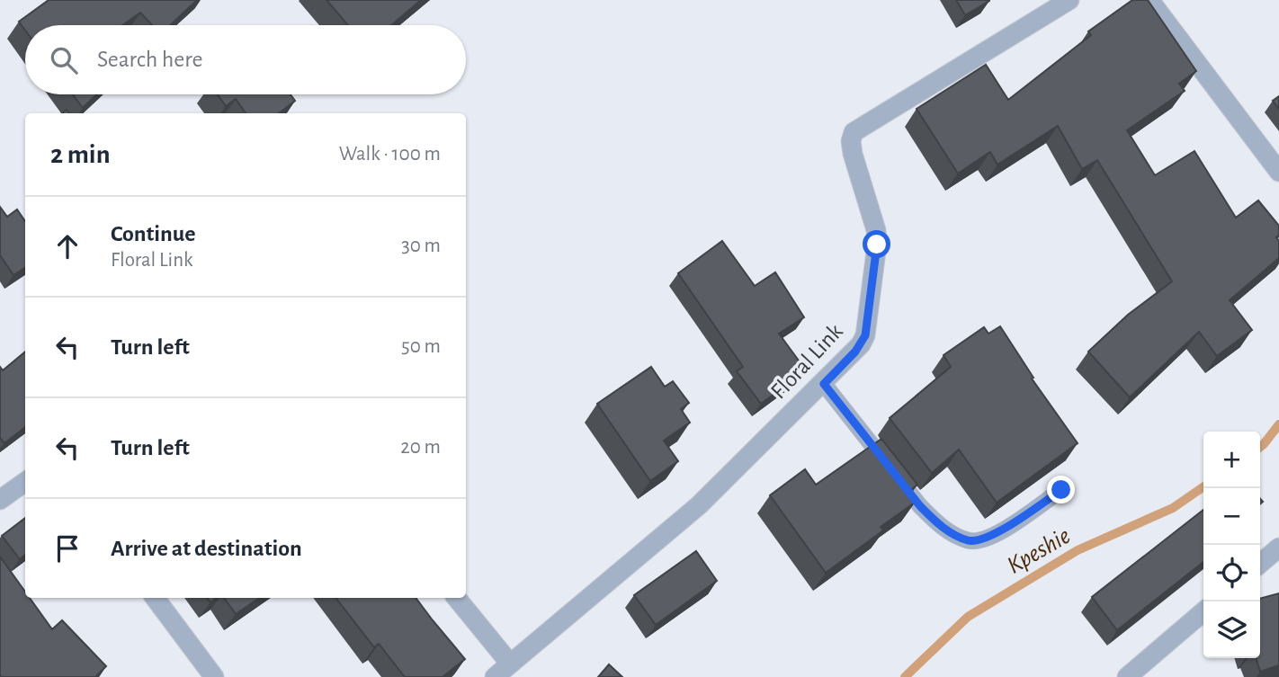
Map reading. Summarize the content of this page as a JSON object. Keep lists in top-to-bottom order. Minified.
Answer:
{"streets":{"street":["Floral Link"]},"water":["Kpeshie"],"page":{"search":"Search here","heading":["2 min","Walk · 100 m"],"list":[["Continue","Floral Link","30 m"],["Turn left","50 m"],["Turn left","20 m"],"Arrive at destination"],"map_buttons":["+","−"]}}
